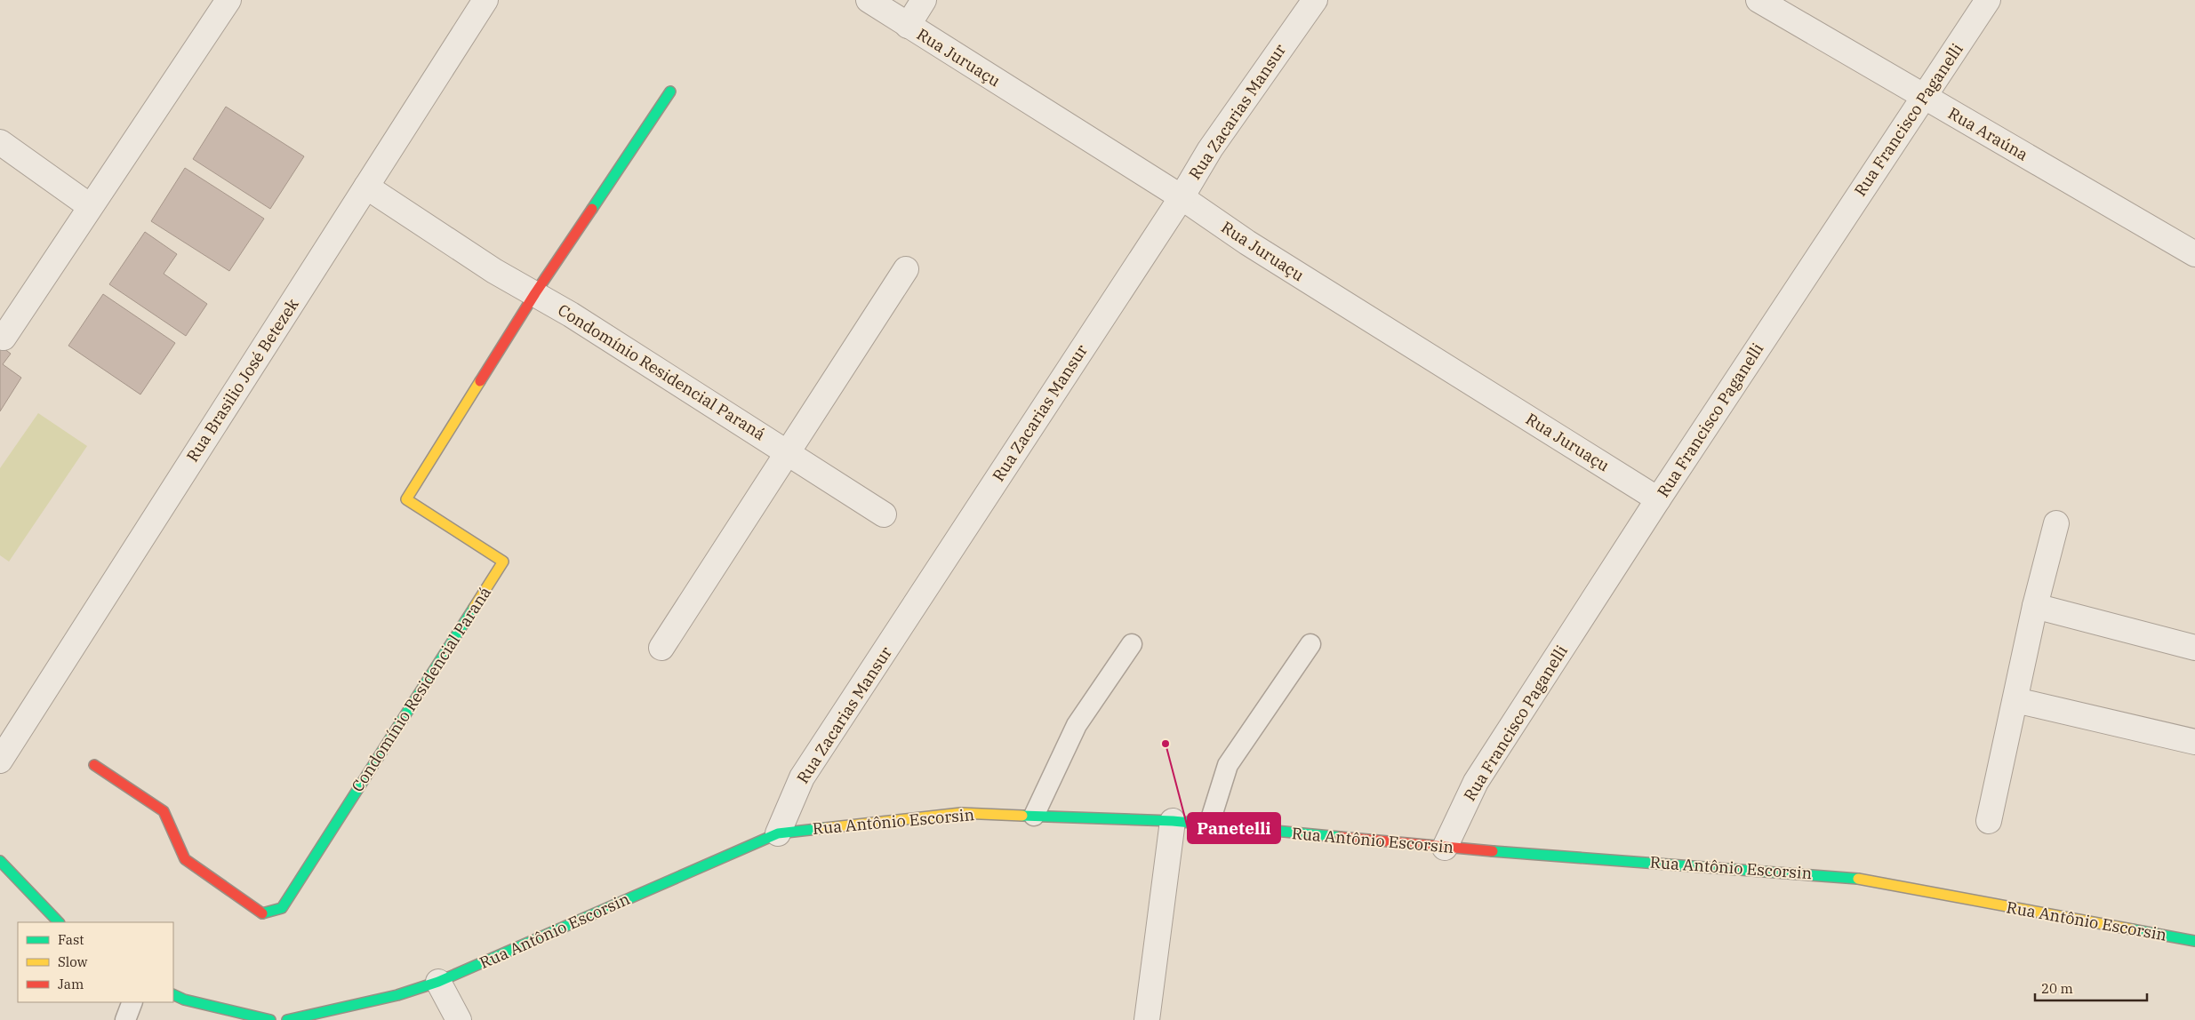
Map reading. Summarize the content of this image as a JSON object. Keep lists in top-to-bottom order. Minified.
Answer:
{"streets":{"main road":["Condomínio Residencial Paraná","Rua Antônio Escorsin"],"street":["Rua Juruaçu","Rua Zacarias Mansur","Rua Francisco Paganelli","Rua Araúna","Rua Brasilio José Betezek"]},"crossings":[["Rua Juruaçu","Rua Zacarias Mansur"],["Rua Juruaçu","Rua Francisco Paganelli"],["Rua Zacarias Mansur","Rua Antônio Escorsin"],["Rua Francisco Paganelli","Rua Araúna"],["Rua Francisco Paganelli","Rua Antônio Escorsin"],["Condomínio Residencial Paraná","Rua Brasilio José Betezek"]],"places":["Panetelli"],"legend":["Fast","Slow","Jam"],"scale_bar":"20 m"}
